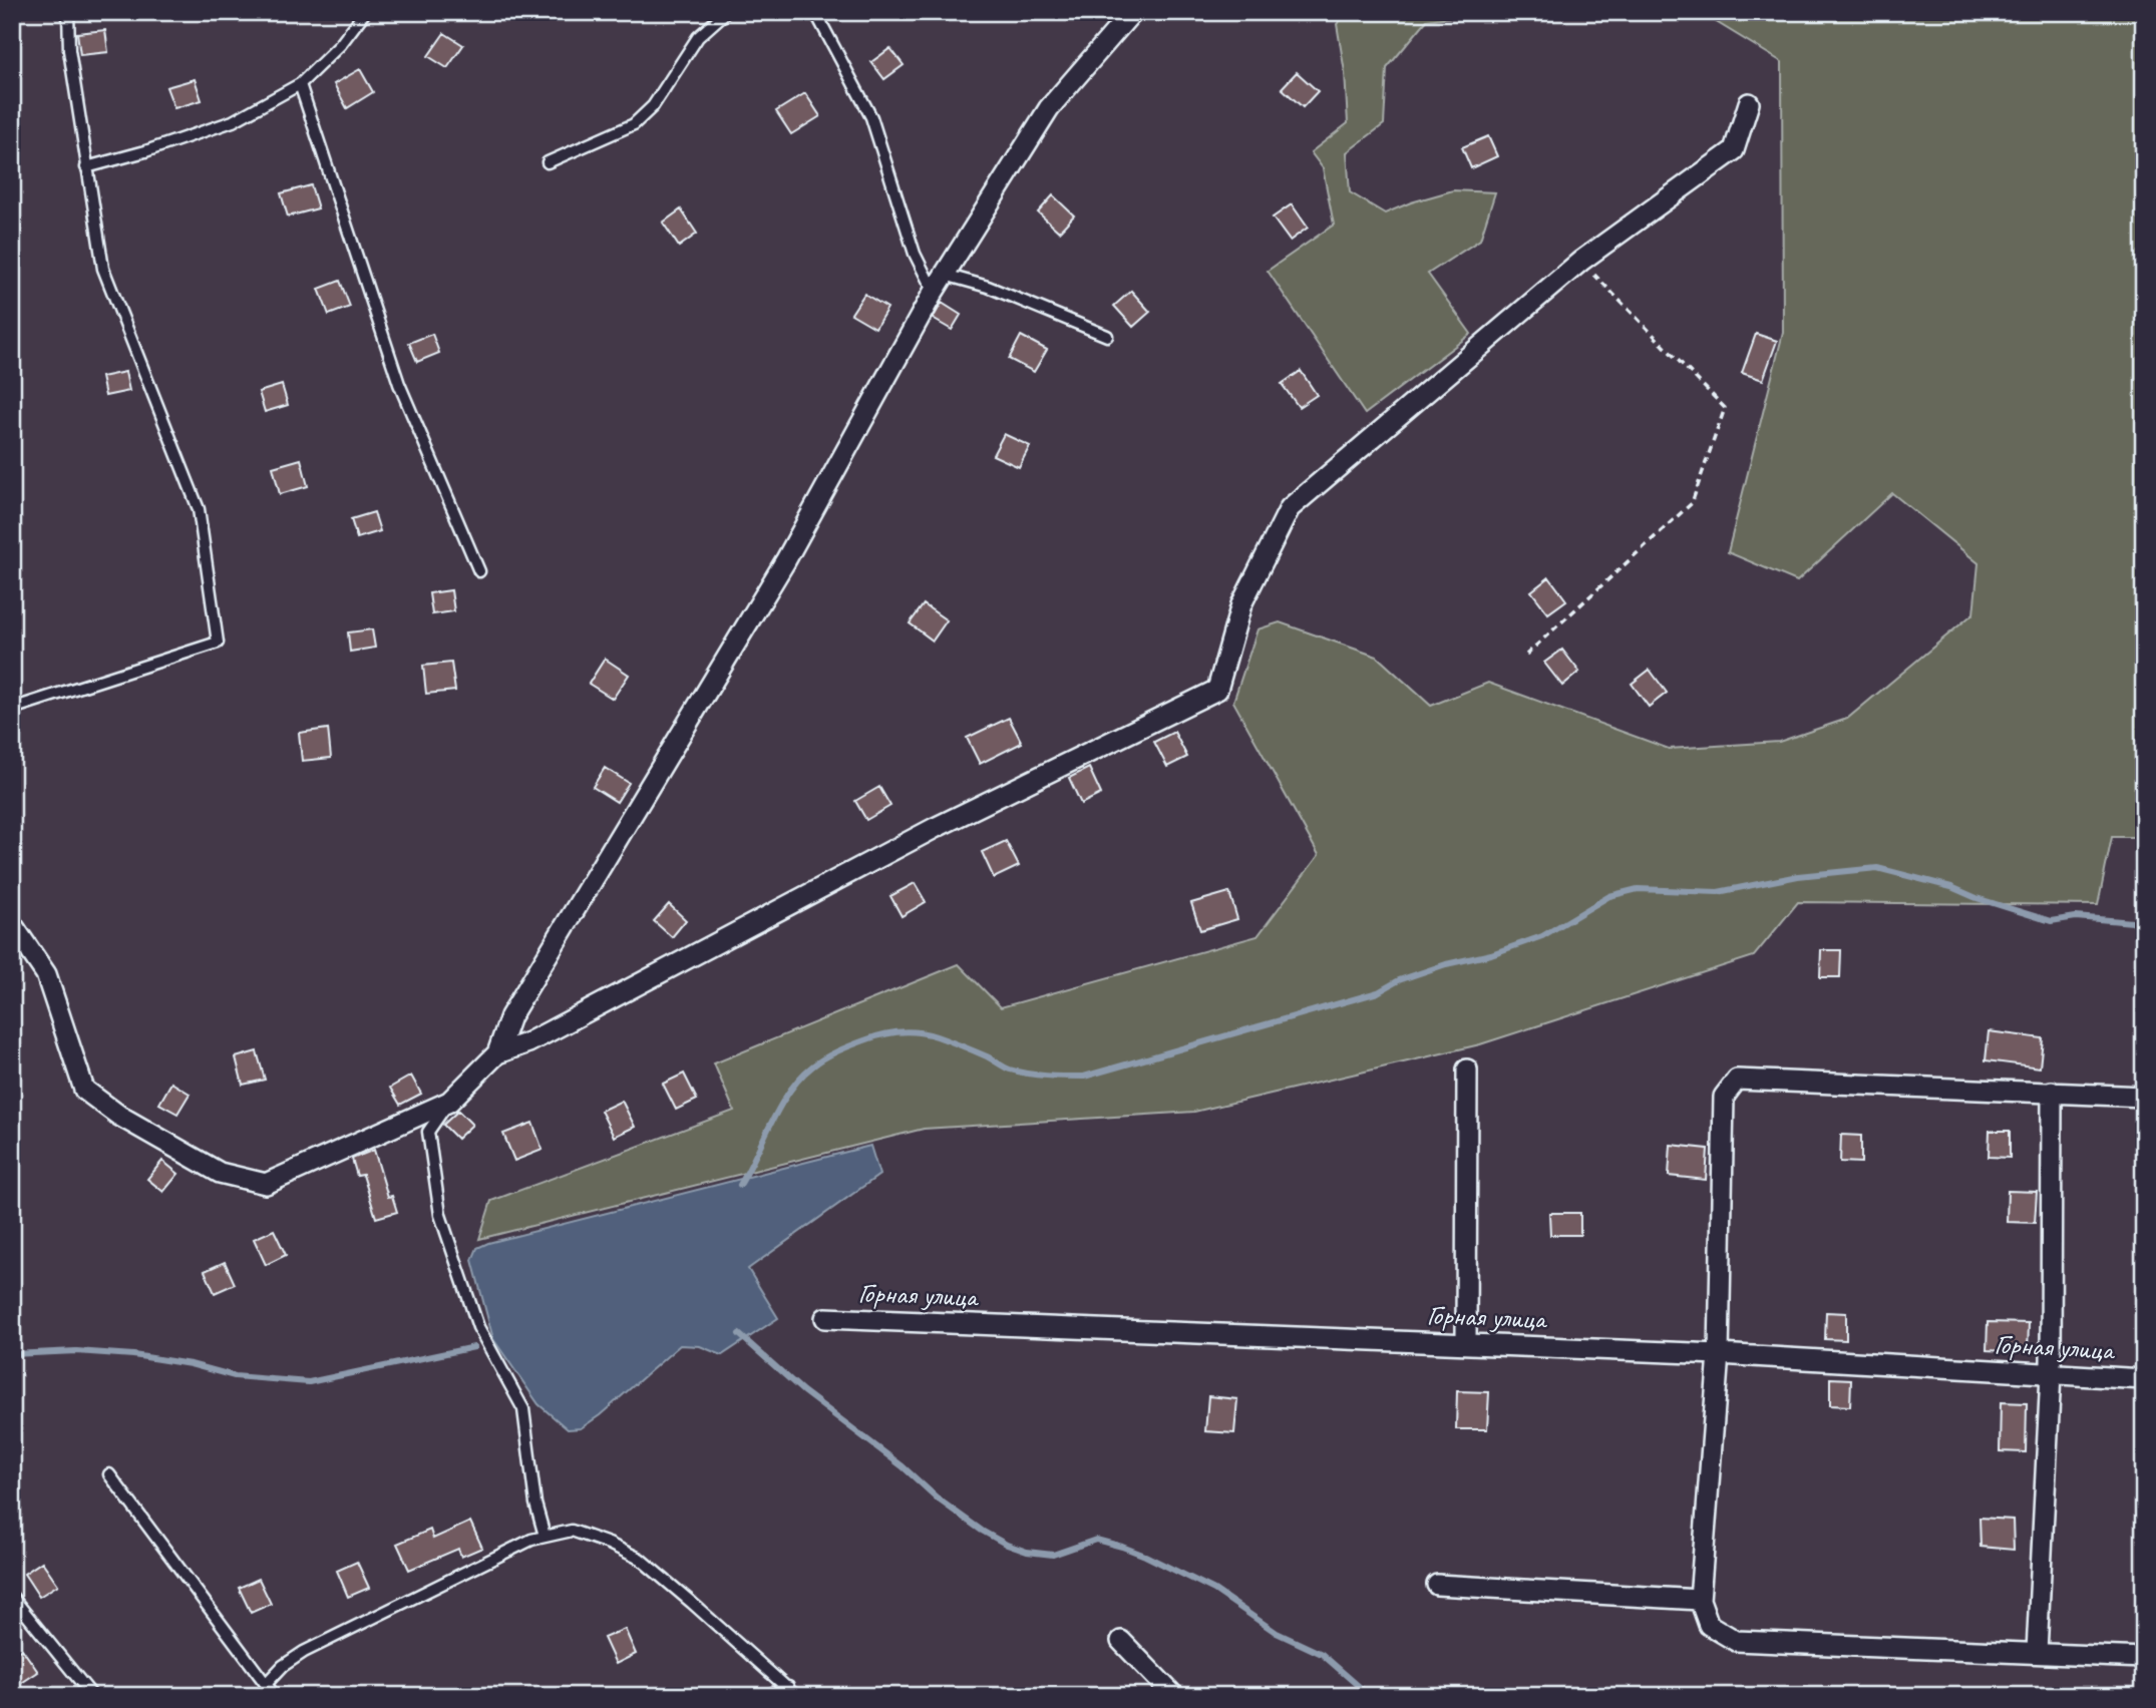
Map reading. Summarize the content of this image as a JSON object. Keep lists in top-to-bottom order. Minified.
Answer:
{"streets":{"street":["Горная улица"]}}
